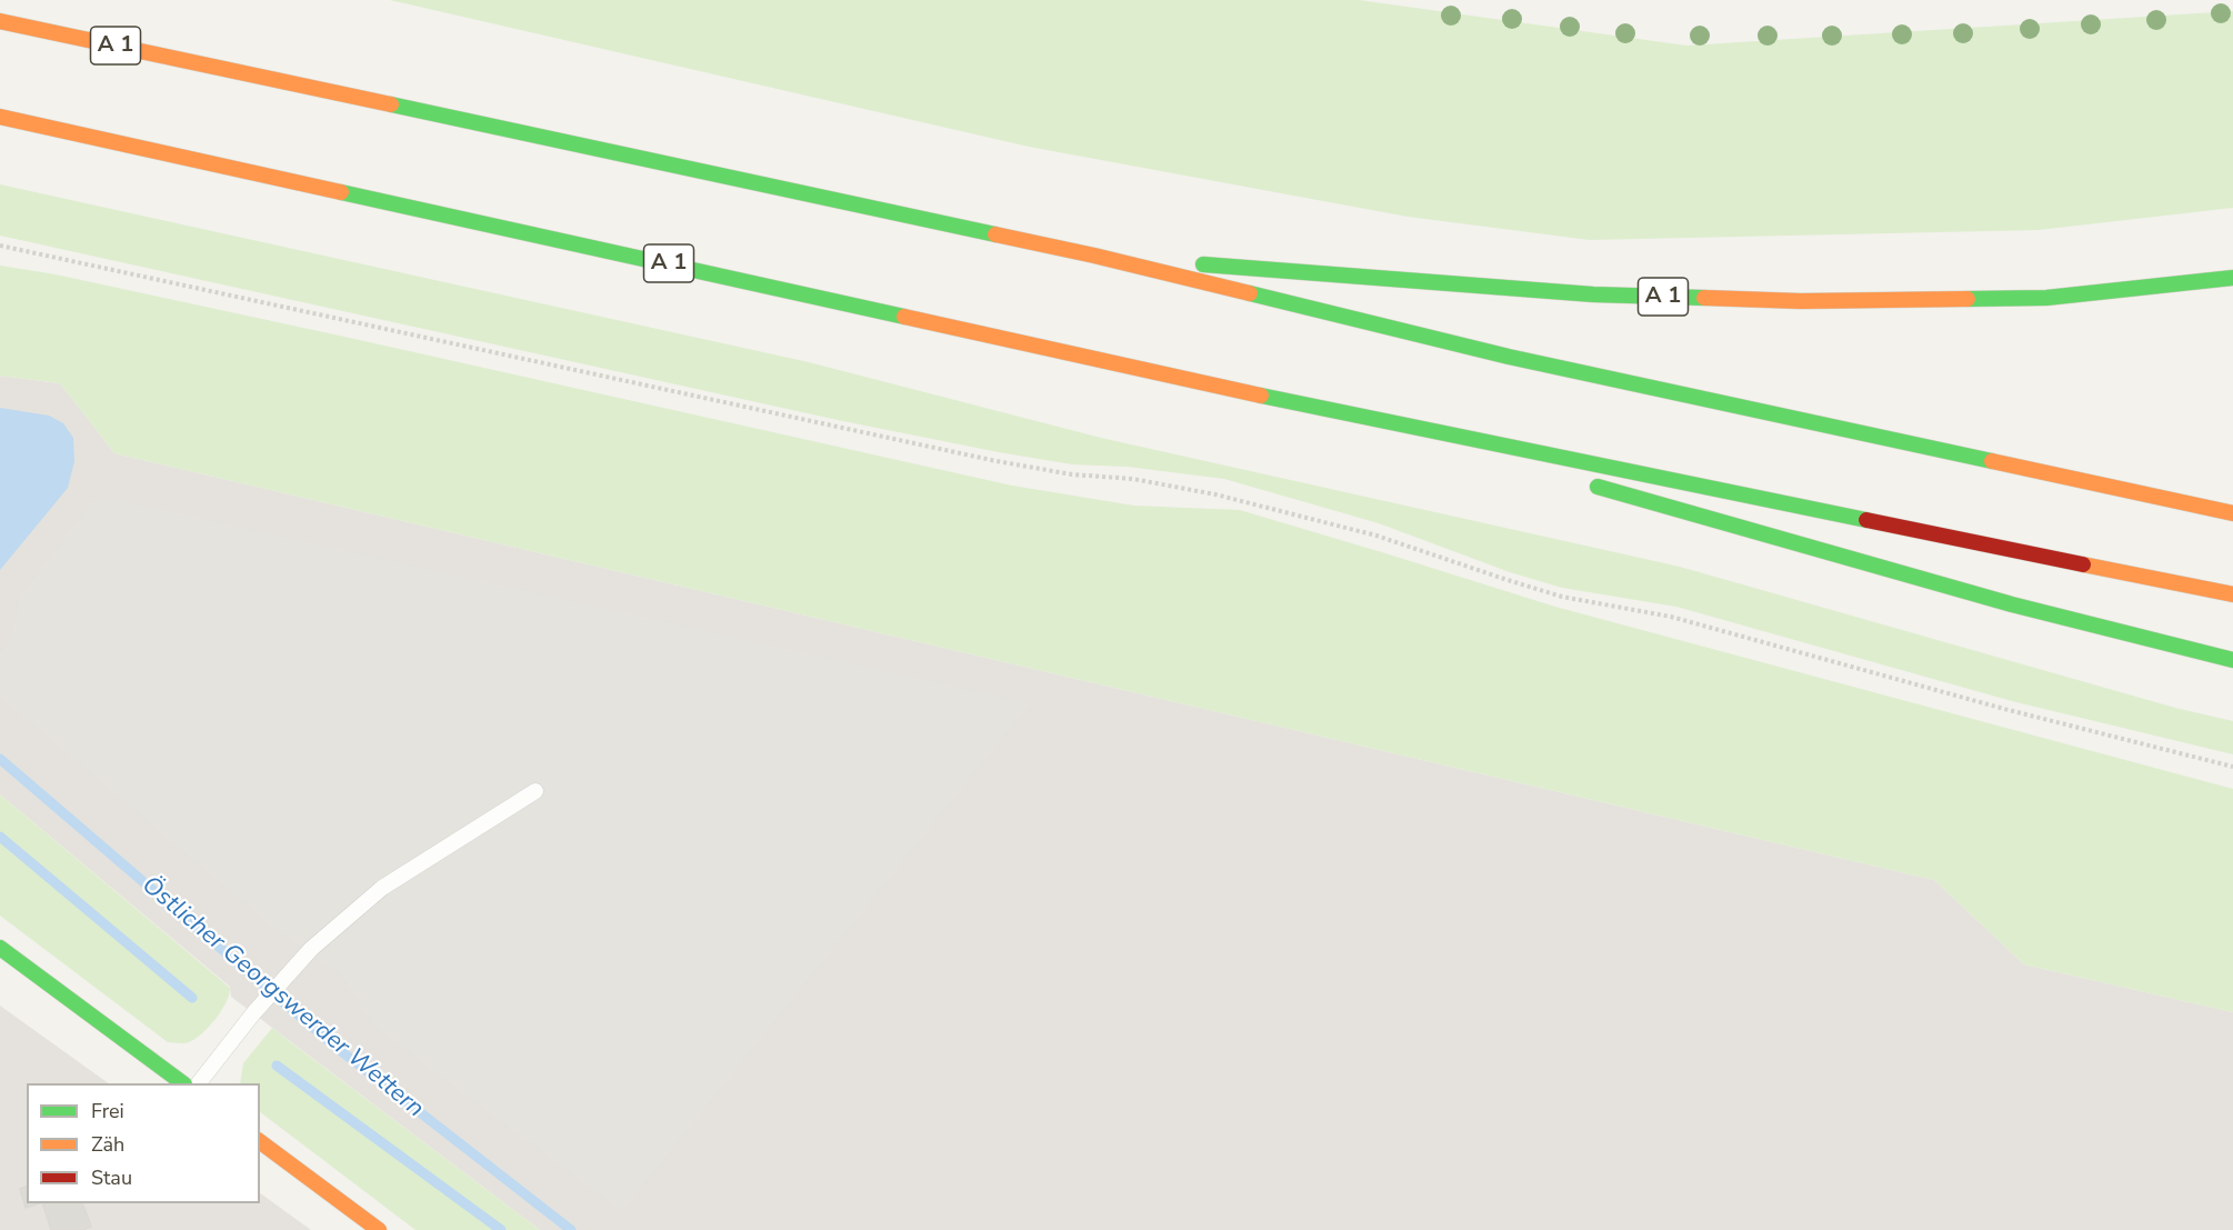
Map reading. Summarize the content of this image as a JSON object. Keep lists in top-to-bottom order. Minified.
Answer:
{"streets":{"main road":["A 1"]},"water":["Östlicher Georgswerder Wettern"],"legend":["Frei","Zäh","Stau"]}
